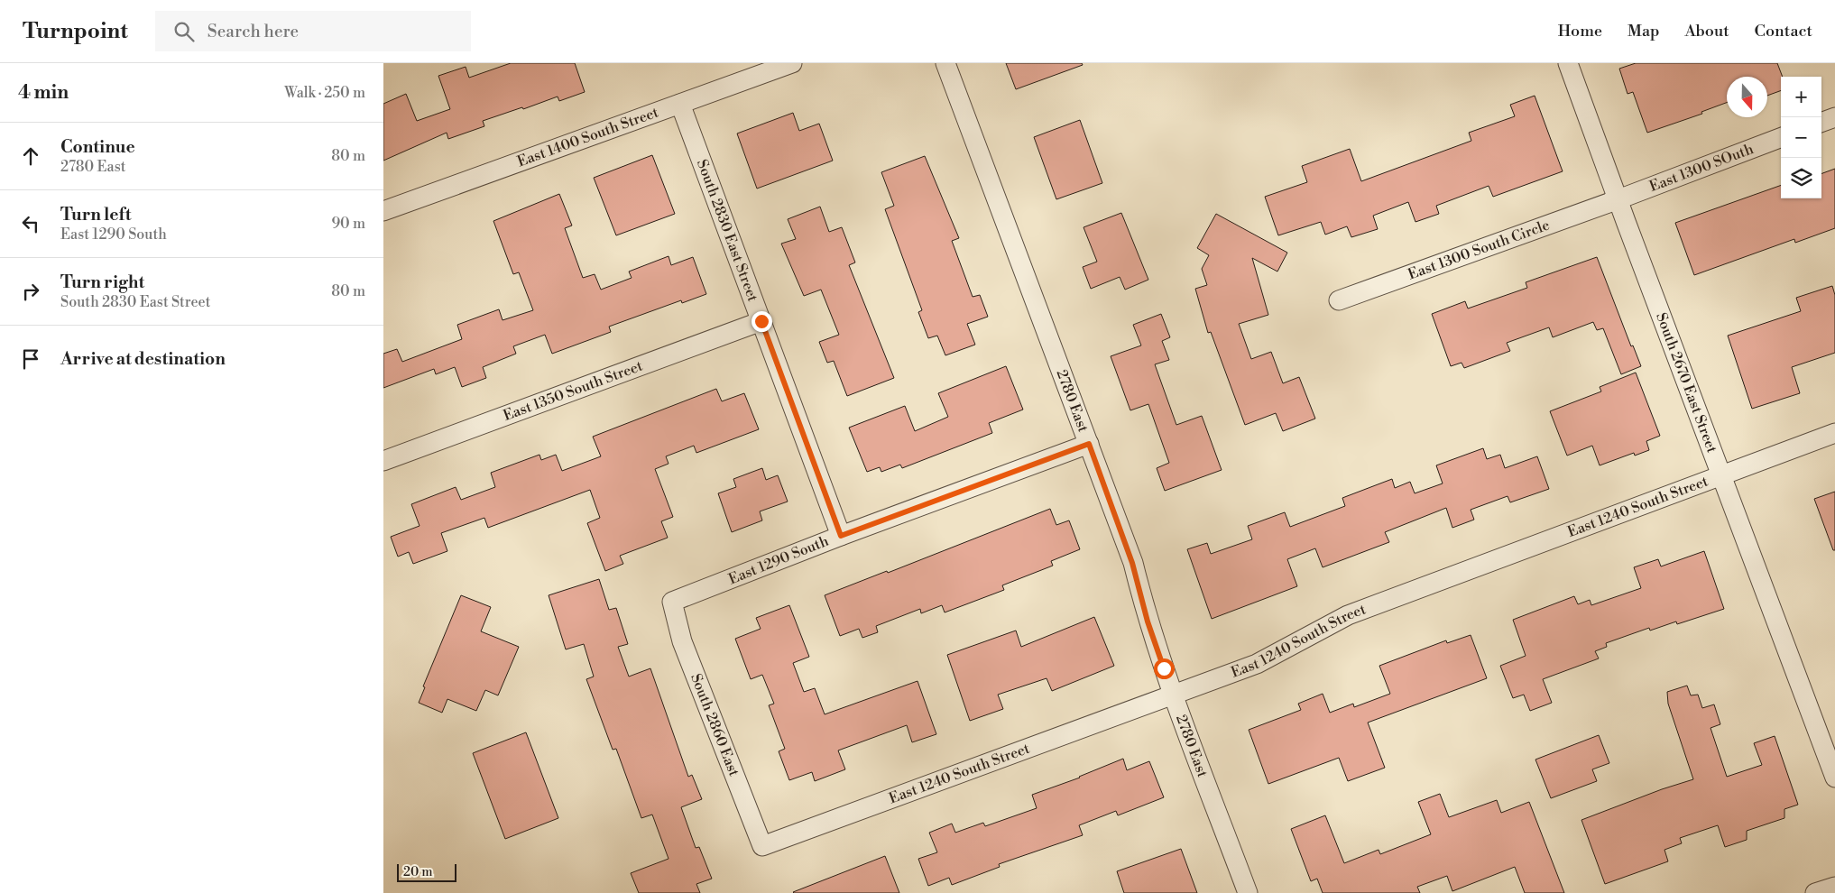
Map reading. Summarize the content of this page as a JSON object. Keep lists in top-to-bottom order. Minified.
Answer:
{"streets":{"street":["East 1400 South Street","East 1300 SOuth","South 2830 East Street","East 1300 South Circle","South 2670 East Street","East 1350 South Street","2780 East","East 1240 South Street","East 1290 South","South 2860 East"]},"crossings":[["East 1400 South Street","South 2830 East Street"],["East 1300 SOuth","East 1300 South Circle"],["East 1300 SOuth","South 2670 East Street"],["South 2830 East Street","East 1350 South Street"],["South 2830 East Street","East 1290 South"],["East 1300 South Circle","South 2670 East Street"],["South 2670 East Street","East 1240 South Street"],["2780 East","East 1240 South Street"],["2780 East","East 1290 South"],["East 1240 South Street","South 2860 East"],["East 1290 South","South 2860 East"]],"scale_bar":"20 m","north":"bottom","page":{"header":"Turnpoint","search":"Search here","nav":["Home","Map","About","Contact"],"heading":["4 min","Walk · 250 m"],"map_buttons":["+","−"],"list":[["Continue","2780 East","80 m"],["Turn left","East 1290 South","90 m"],["Turn right","South 2830 East Street","80 m"],"Arrive at destination"],"scale":"20 m"}}
